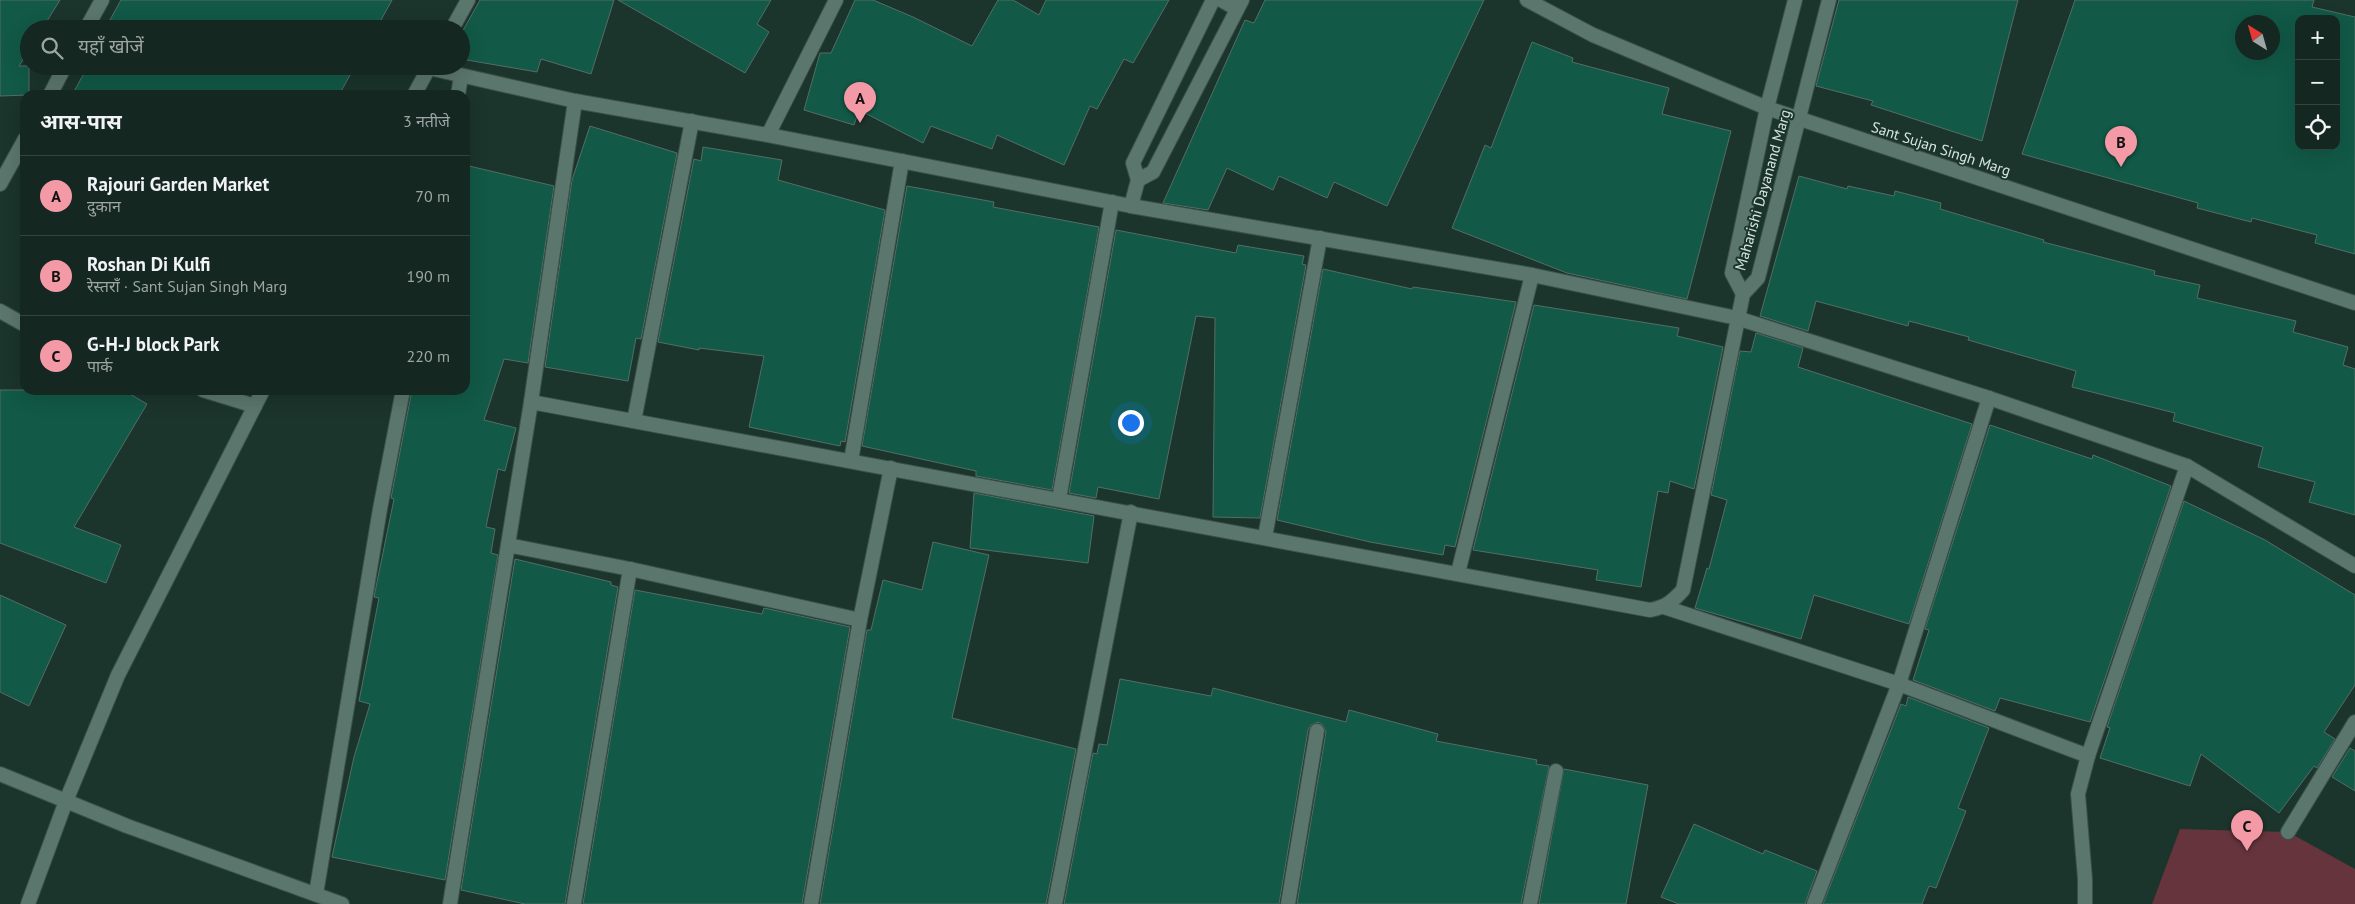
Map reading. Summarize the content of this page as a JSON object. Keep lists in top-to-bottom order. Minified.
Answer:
{"streets":{"street":["Sant Sujan Singh Marg","Maharishi Dayanand Marg"]},"crossings":[["Sant Sujan Singh Marg","Maharishi Dayanand Marg"]],"north":"top left","page":{"map_buttons":["+","−"],"search":"यहाँ खोजें","pins":["A","B","C"],"heading":["आस-पास","3 नतीजे"],"list":[{"mark":"A","name":"Rajouri Garden Market","note":"दुकान","value":"70 m"},{"mark":"B","name":"Roshan Di Kulfi","note":"रेस्तराँ · Sant Sujan Singh Marg","value":"190 m"},{"mark":"C","name":"G-H-J block Park","note":"पार्क","value":"220 m"}]}}
